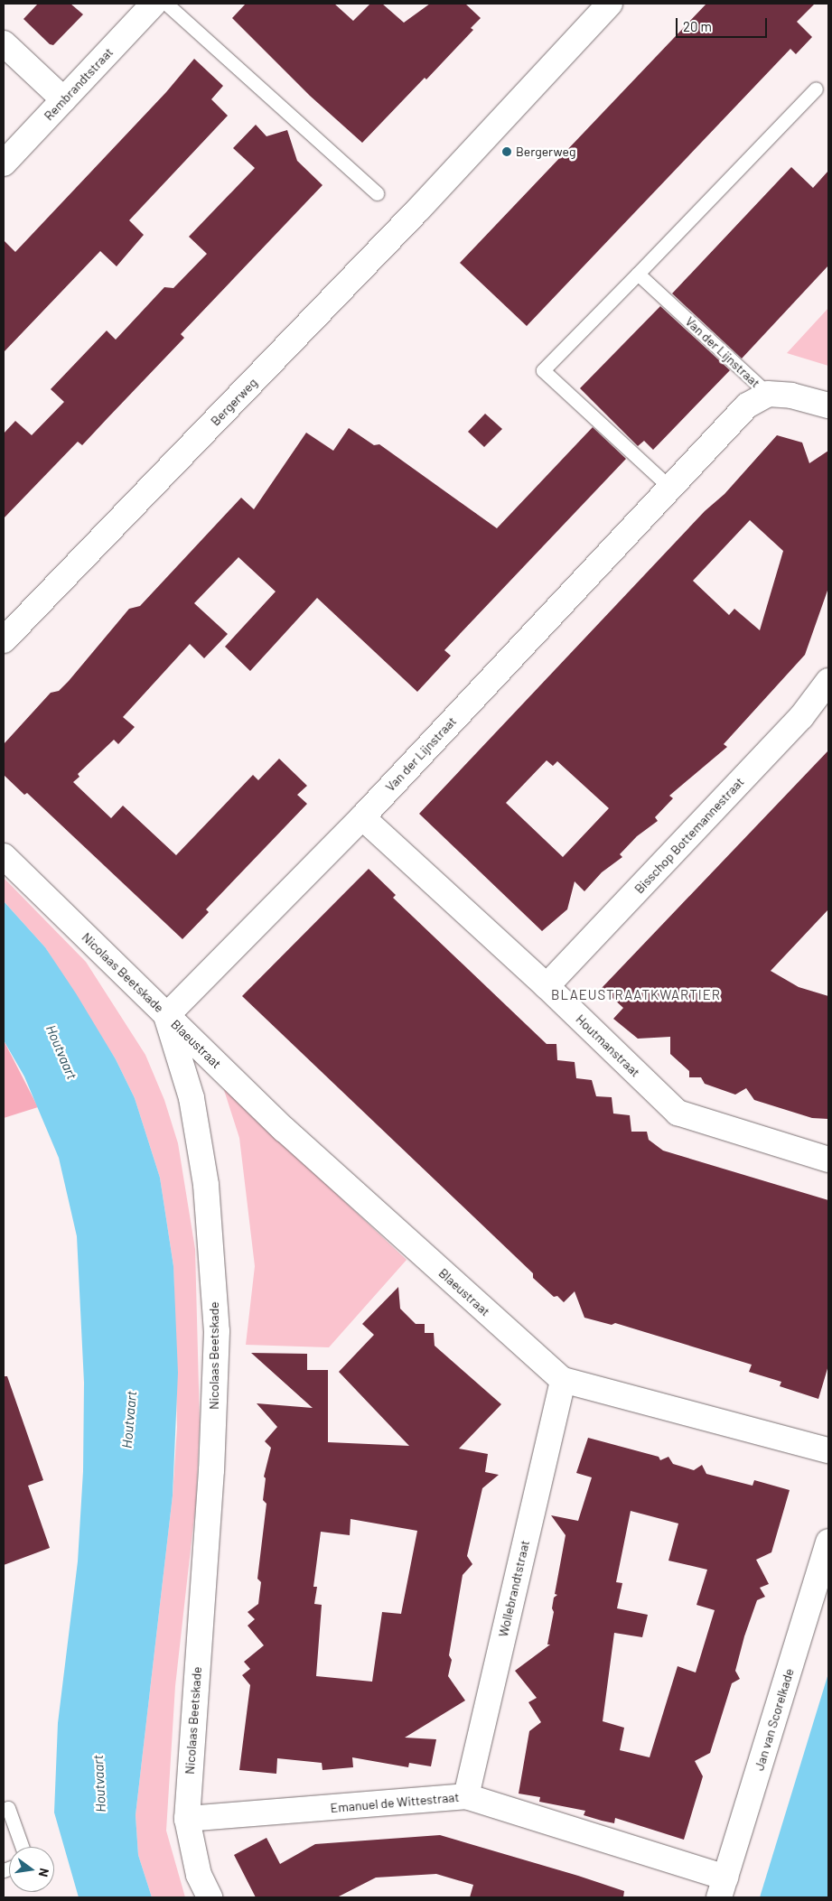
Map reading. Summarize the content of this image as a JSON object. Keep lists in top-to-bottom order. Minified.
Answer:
{"streets":{"street":["Rembrandtstraat","Van der Lijnstraat","Bergerweg","Bisschop Bottemannestraat","Nicolaas Beetskade","Blaeustraat","Houtmanstraat","Wollebrandtstraat","Jan van Scorelkade","Emanuel de Wittestraat"]},"crossings":[["Van der Lijnstraat","Nicolaas Beetskade"],["Van der Lijnstraat","Blaeustraat"],["Van der Lijnstraat","Houtmanstraat"],["Bisschop Bottemannestraat","Houtmanstraat"],["Nicolaas Beetskade","Blaeustraat"],["Nicolaas Beetskade","Emanuel de Wittestraat"],["Blaeustraat","Wollebrandtstraat"],["Wollebrandtstraat","Emanuel de Wittestraat"],["Jan van Scorelkade","Emanuel de Wittestraat"]],"districts":["BLAEUSTRAATKWARTIER"],"water":["Houtvaart"],"places":["Bergerweg"],"scale_bar":"20 m","north":"right"}
